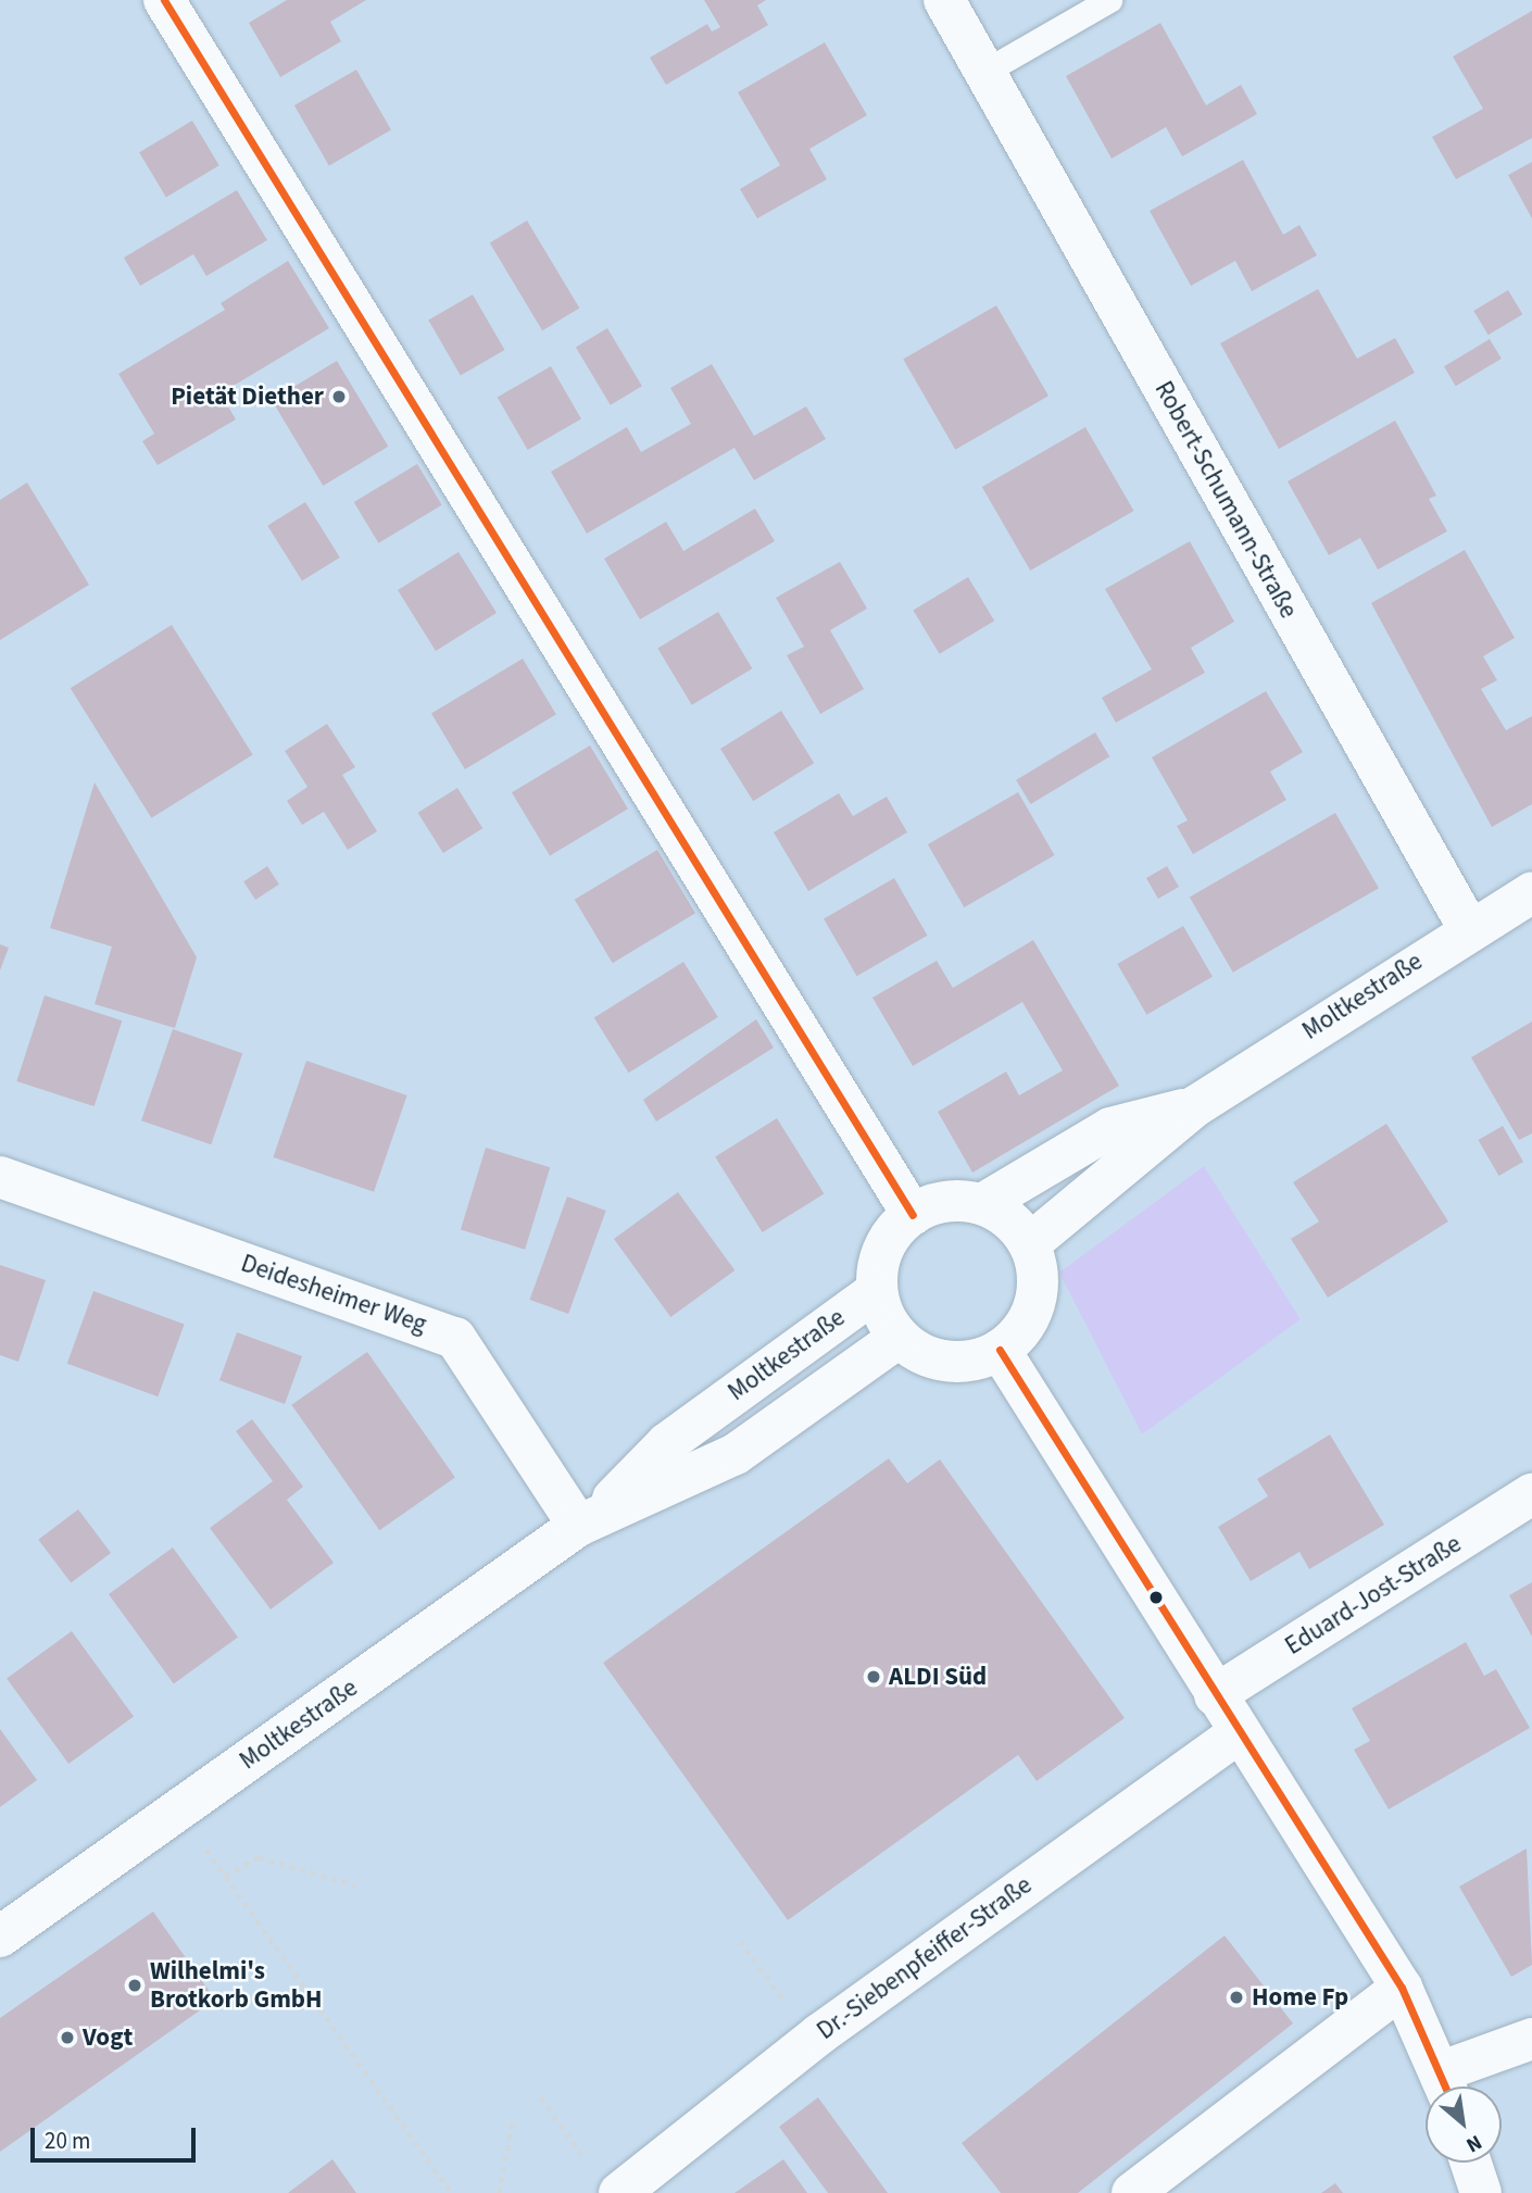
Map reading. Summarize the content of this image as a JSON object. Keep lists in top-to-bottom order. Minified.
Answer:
{"streets":{"street":["Robert-Schumann-Straße","Moltkestraße","Deidesheimer Weg","Eduard-Jost-Straße","Dr.-Siebenpfeiffer-Straße"]},"crossings":[["Robert-Schumann-Straße","Moltkestraße"],["Moltkestraße","Deidesheimer Weg"]],"places":["Pietät Diether","ALDI Süd","Wilhelmi's Brotkorb GmbH","Home Fp","Vogt"],"scale_bar":"20 m","north":"bottom right"}
